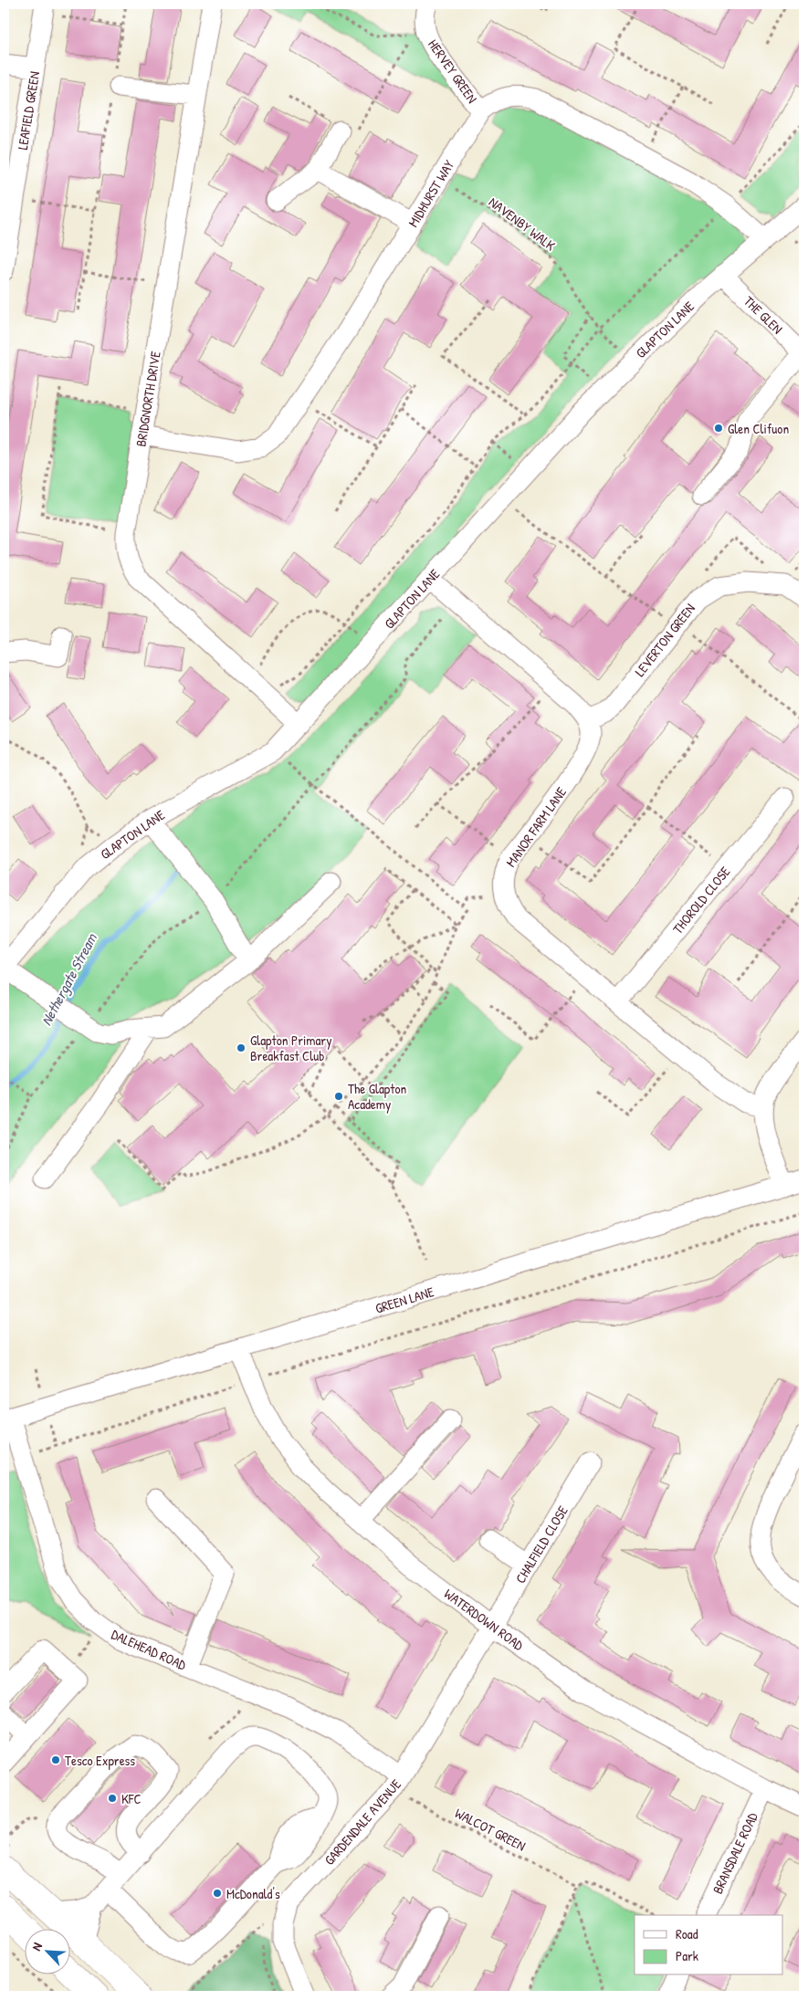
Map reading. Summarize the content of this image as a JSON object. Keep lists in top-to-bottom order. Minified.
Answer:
{"streets":{"street":["HERVEY GREEN","LEAFIELD GREEN","MIDHURST WAY","THE GLEN","GLAPTON LANE","BRIDGNORTH DRIVE","LEVERTON GREEN","MANOR FARM LANE","THOROLD CLOSE","GREEN LANE","CHALFIELD CLOSE","WATERDOWN ROAD","DALEHEAD ROAD","GARDENDALE AVENUE","BRANSDALE ROAD"],"path":["NAVENBY WALK","WALCOT GREEN"]},"crossings":[["HERVEY GREEN","MIDHURST WAY"],["MIDHURST WAY","NAVENBY WALK"],["MIDHURST WAY","GLAPTON LANE"],["MIDHURST WAY","BRIDGNORTH DRIVE"],["NAVENBY WALK","GLAPTON LANE"],["THE GLEN","GLAPTON LANE"],["GLAPTON LANE","BRIDGNORTH DRIVE"],["LEVERTON GREEN","MANOR FARM LANE"],["GREEN LANE","WATERDOWN ROAD"],["GREEN LANE","DALEHEAD ROAD"],["CHALFIELD CLOSE","WATERDOWN ROAD"],["CHALFIELD CLOSE","GARDENDALE AVENUE"],["WATERDOWN ROAD","GARDENDALE AVENUE"],["WATERDOWN ROAD","BRANSDALE ROAD"],["DALEHEAD ROAD","GARDENDALE AVENUE"],["DALEHEAD ROAD","WALCOT GREEN"],["GARDENDALE AVENUE","WALCOT GREEN"]],"water":["Nethergate Stream"],"places":["Glen Clifuon","Glapton Primary Breakfast Club","The Glapton Academy","Tesco Express","KFC","McDonald's"],"legend":["Road","Park"],"north":"top left"}
